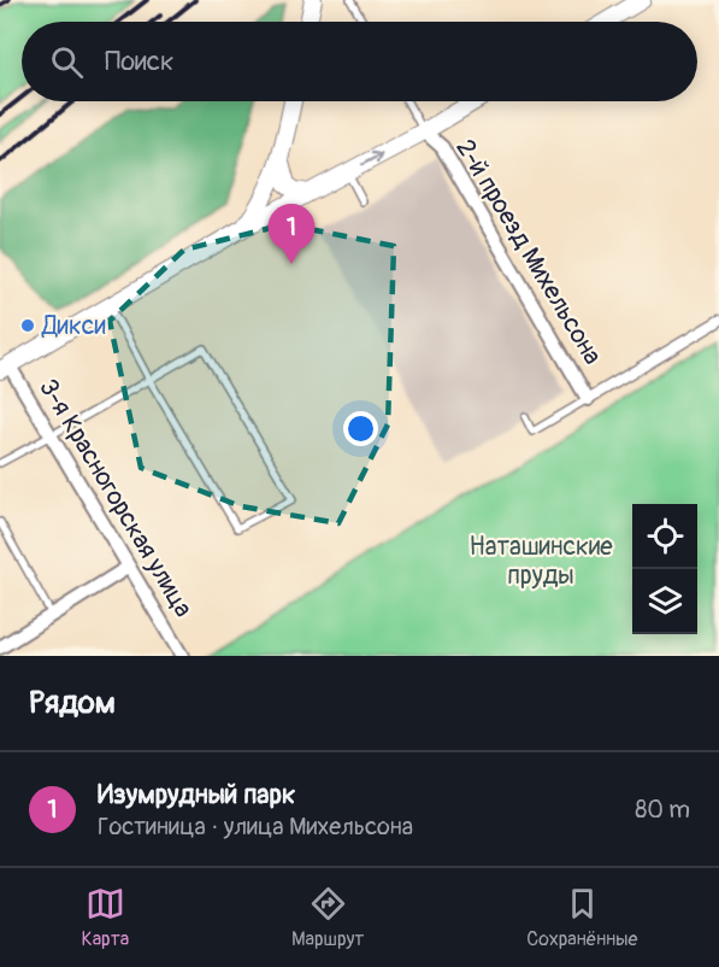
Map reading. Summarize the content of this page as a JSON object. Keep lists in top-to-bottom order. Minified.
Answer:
{"streets":{"street":["2-й проезд Михельсона","3-я Красногорская улица"]},"parks":["Наташинские пруды"],"places":["Дикси"],"page":{"search":"Поиск","pins":"1","heading":"Рядом","list":[{"mark":"1","name":"Изумрудный парк","note":"Гостиница · улица Михельсона","value":"80 m"}],"nav":["Карта","Маршрут","Сохранённые"]}}
